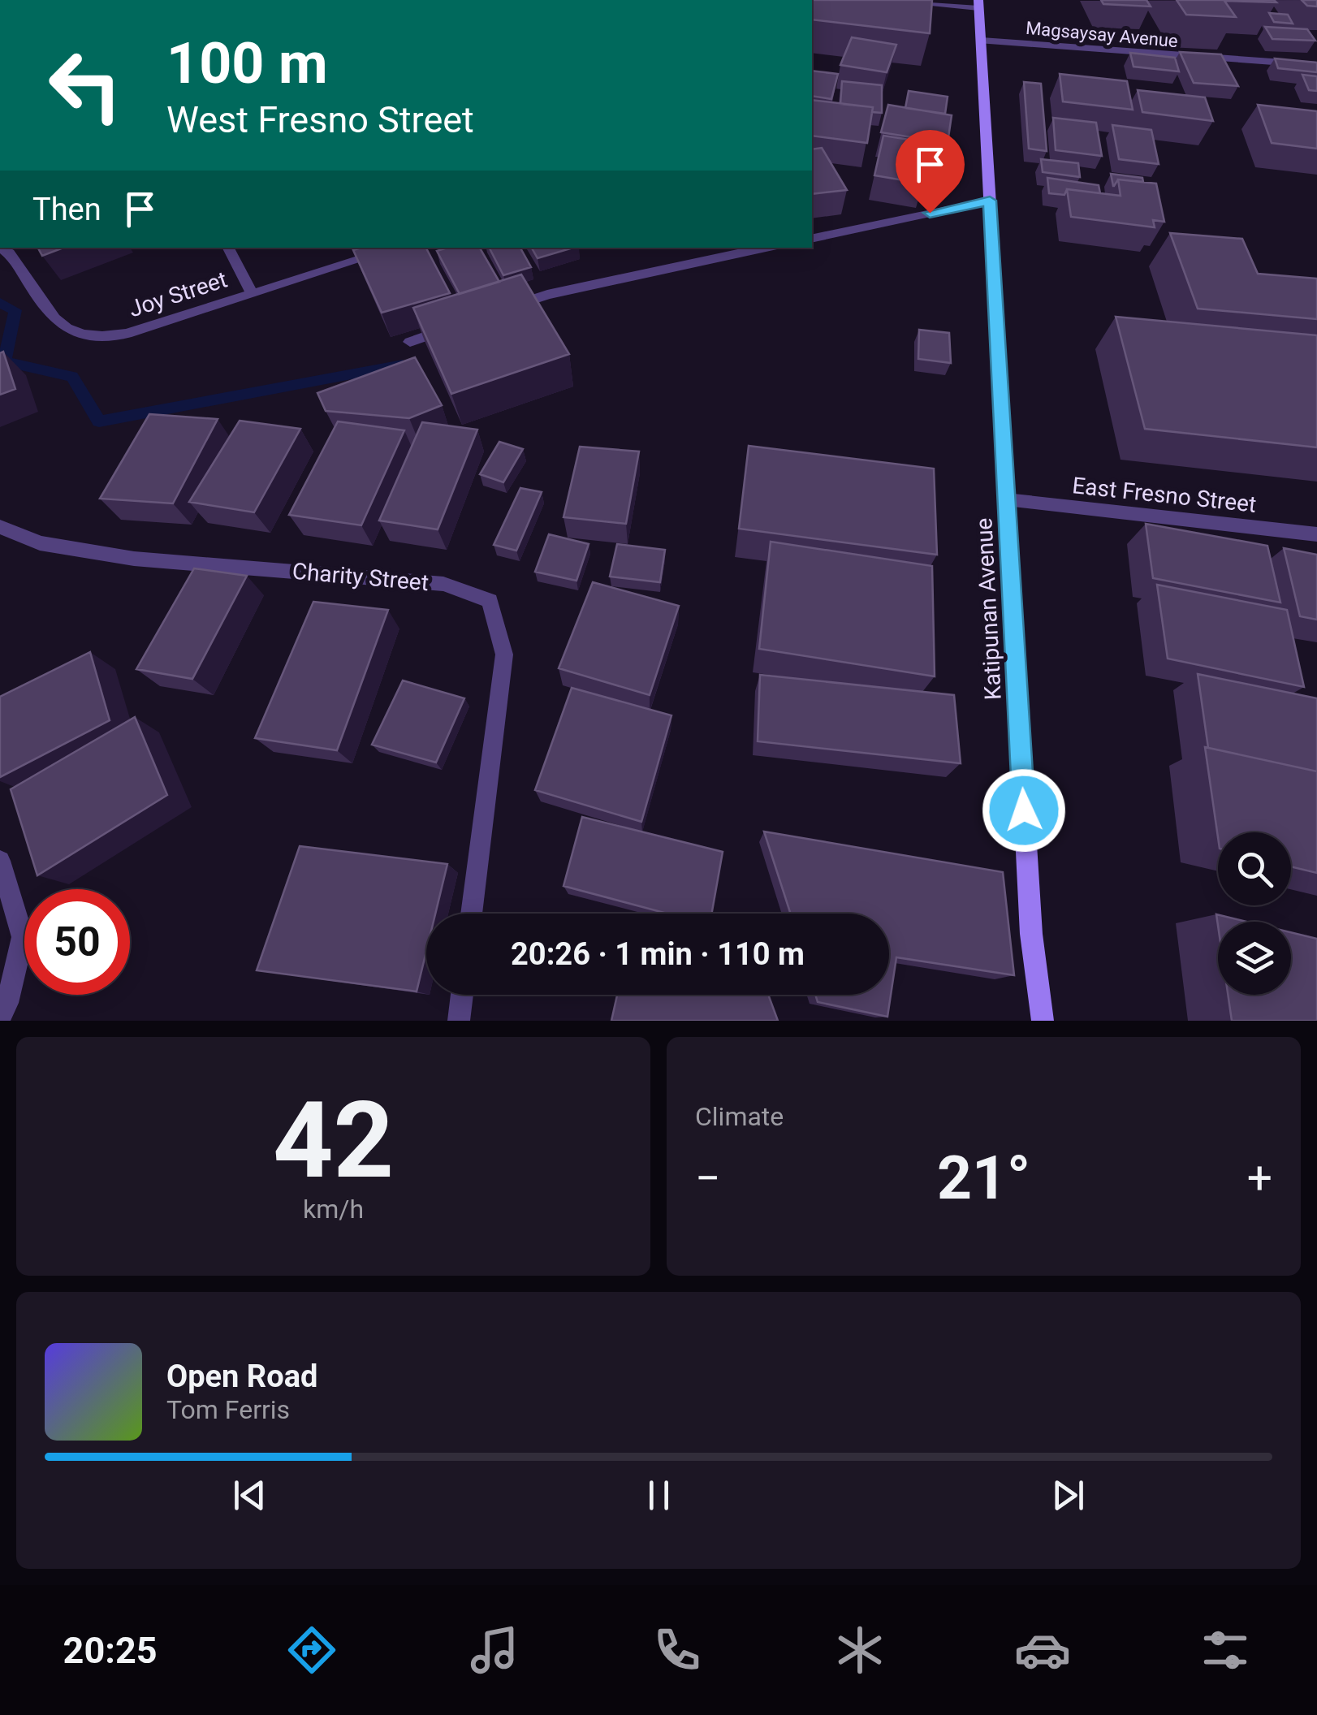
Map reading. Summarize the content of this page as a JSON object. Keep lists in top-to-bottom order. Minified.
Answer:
{"streets":{"main road":["Katipunan Avenue"],"street":["Magsaysay Avenue","Joy Street","East Fresno Street","Charity Street"]},"crossings":[["Magsaysay Avenue","Katipunan Avenue"],["East Fresno Street","Katipunan Avenue"]],"page":{"turn":["100 m","West Fresno Street"],"then":"Then","limit":"50","trip":"20:26 · 1 min · 110 m","tile":[["42","km/h"],"Climate"],"heat":["−","21°","+"],"song":["Open Road","Tom Ferris"],"tabs":"20:25"}}
